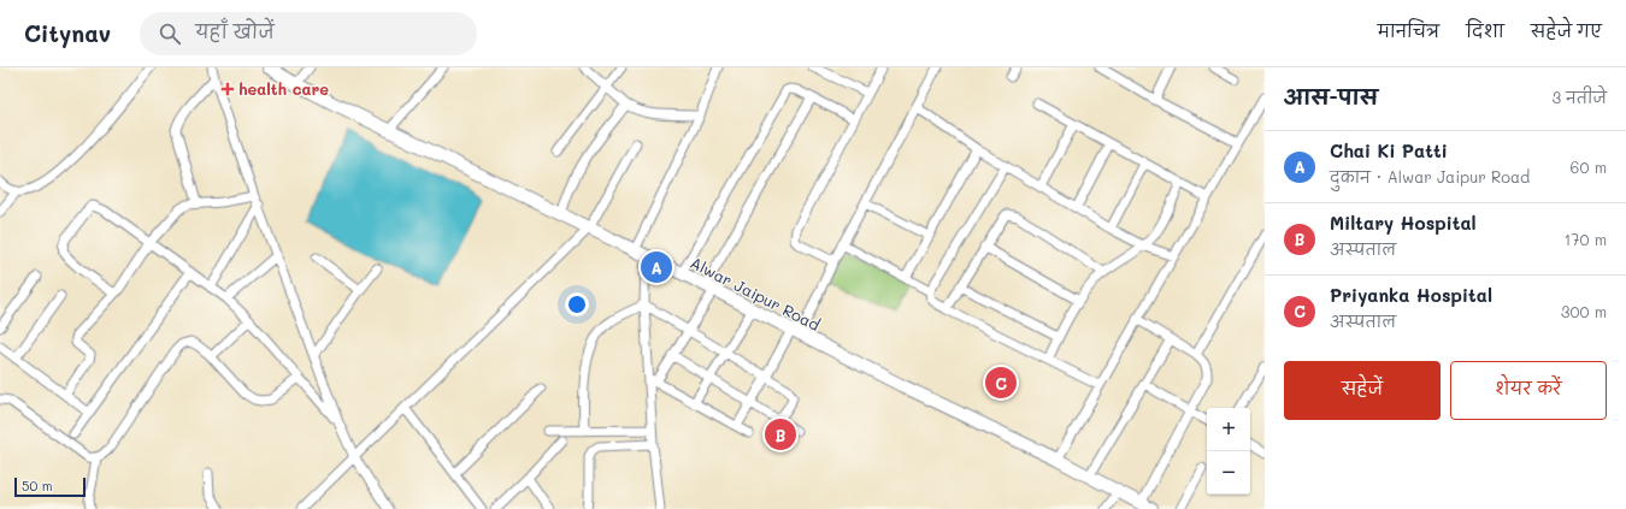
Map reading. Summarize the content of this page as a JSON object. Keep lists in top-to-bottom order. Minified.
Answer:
{"streets":{"main road":["Alwar Jaipur Road"]},"places":{"health":["health care"]},"scale_bar":"50 m","page":{"header":"Citynav","search":"यहाँ खोजें","nav":["मानचित्र","दिशा","सहेजे गए"],"heading":["आस-पास","3 नतीजे"],"list":[{"mark":"A","name":"Chai Ki Patti","note":"दुकान · Alwar Jaipur Road","value":"60 m"},{"mark":"B","name":"Miltary Hospital","note":"अस्पताल","value":"170 m"},{"mark":"C","name":"Priyanka Hospital","note":"अस्पताल","value":"300 m"}],"pins":["A","C","B"],"buttons":["सहेजें","शेयर करें"],"map_buttons":["+","−"],"scale":"50 m"}}
